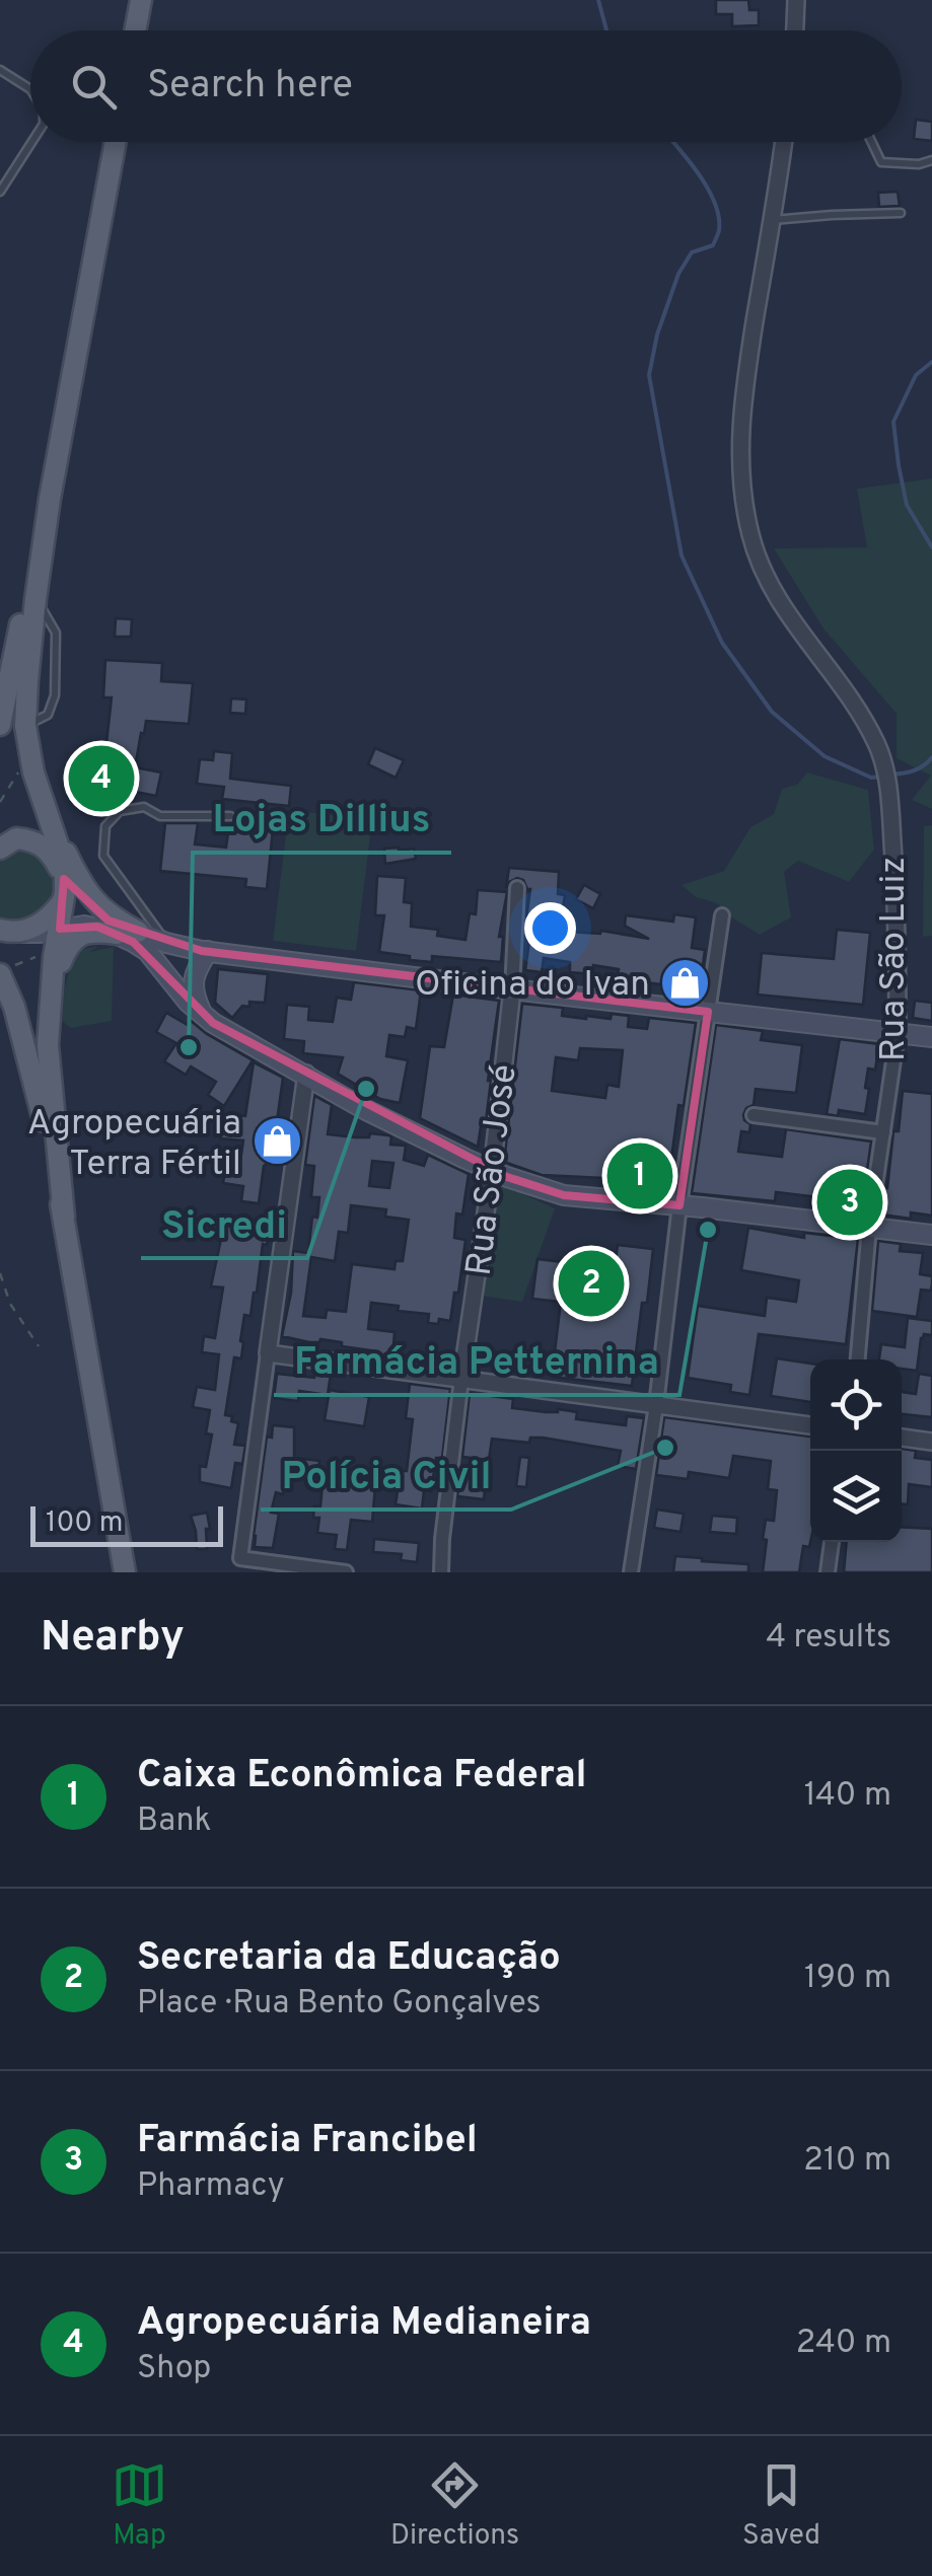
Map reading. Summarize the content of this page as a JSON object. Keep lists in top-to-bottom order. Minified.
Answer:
{"streets":{"street":["Rua São Luiz","Rua São José"]},"places":{"shop":["Oficina do Ivan","Agropecuária Terra Fértil"],"other":["Lojas Dillius","Sicredi","Farmácia Petternina","Polícia Civil"]},"scale_bar":"100 m","page":{"search":"Search here","pins":["4","1","3","2"],"scale":"100 m","heading":["Nearby","4 results"],"list":[{"mark":"1","name":"Caixa Econômica Federal","note":"Bank","value":"140 m"},{"mark":"2","name":"Secretaria da Educação","note":"Place · Rua Bento Gonçalves","value":"190 m"},{"mark":"3","name":"Farmácia Francibel","note":"Pharmacy","value":"210 m"},{"mark":"4","name":"Agropecuária Medianeira","note":"Shop","value":"240 m"}],"nav":["Map","Directions","Saved"]}}
